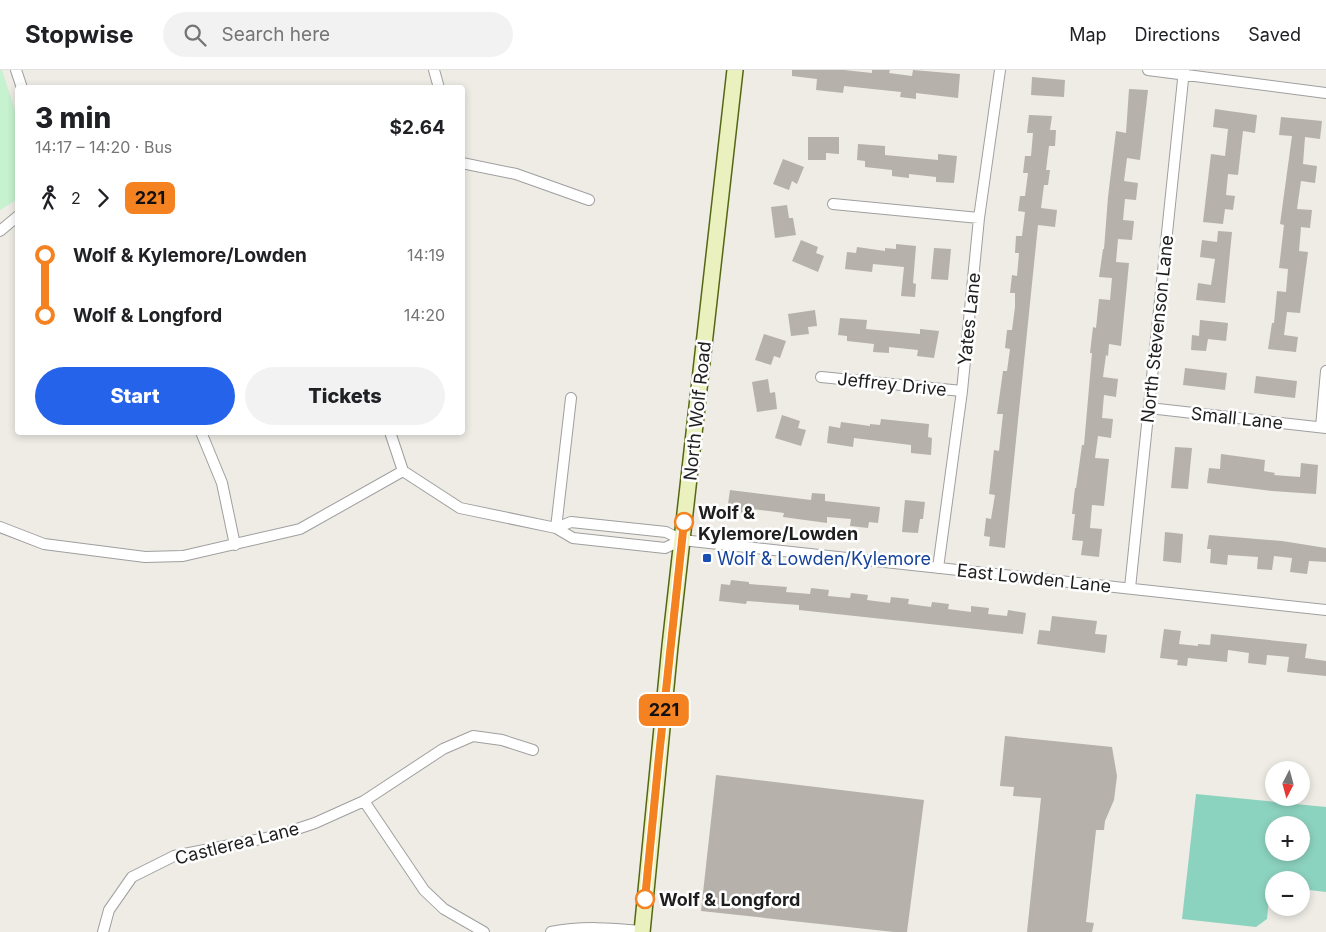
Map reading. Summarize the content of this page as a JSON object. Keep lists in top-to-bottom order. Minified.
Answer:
{"streets":{"main road":["North Wolf Road"],"street":["Yates Lane","North Stevenson Lane","Jeffrey Drive","Small Lane","East Lowden Lane","Castlerea Lane"]},"crossings":[["Yates Lane","Jeffrey Drive"],["Yates Lane","East Lowden Lane"],["North Stevenson Lane","Small Lane"],["North Stevenson Lane","East Lowden Lane"],["North Wolf Road","East Lowden Lane"]],"places":{"other":["Wolf & Kylemore/Lowden","Wolf & Longford"],"transit":["Wolf & Lowden/Kylemore"]},"lines":["bus line 221"],"north":"bottom","page":{"header":"Stopwise","search":"Search here","nav":["Map","Directions","Saved"],"on_map":"221","heading":["3 min","14:17 – 14:20 · Bus","$2.64"],"legs":["2","221"],"list":[{"name":"Wolf & Kylemore/Lowden","value":"14:19"},{"name":"Wolf & Longford","value":"14:20"}],"buttons":["Start","Tickets"],"map_buttons":["+","−"]}}
